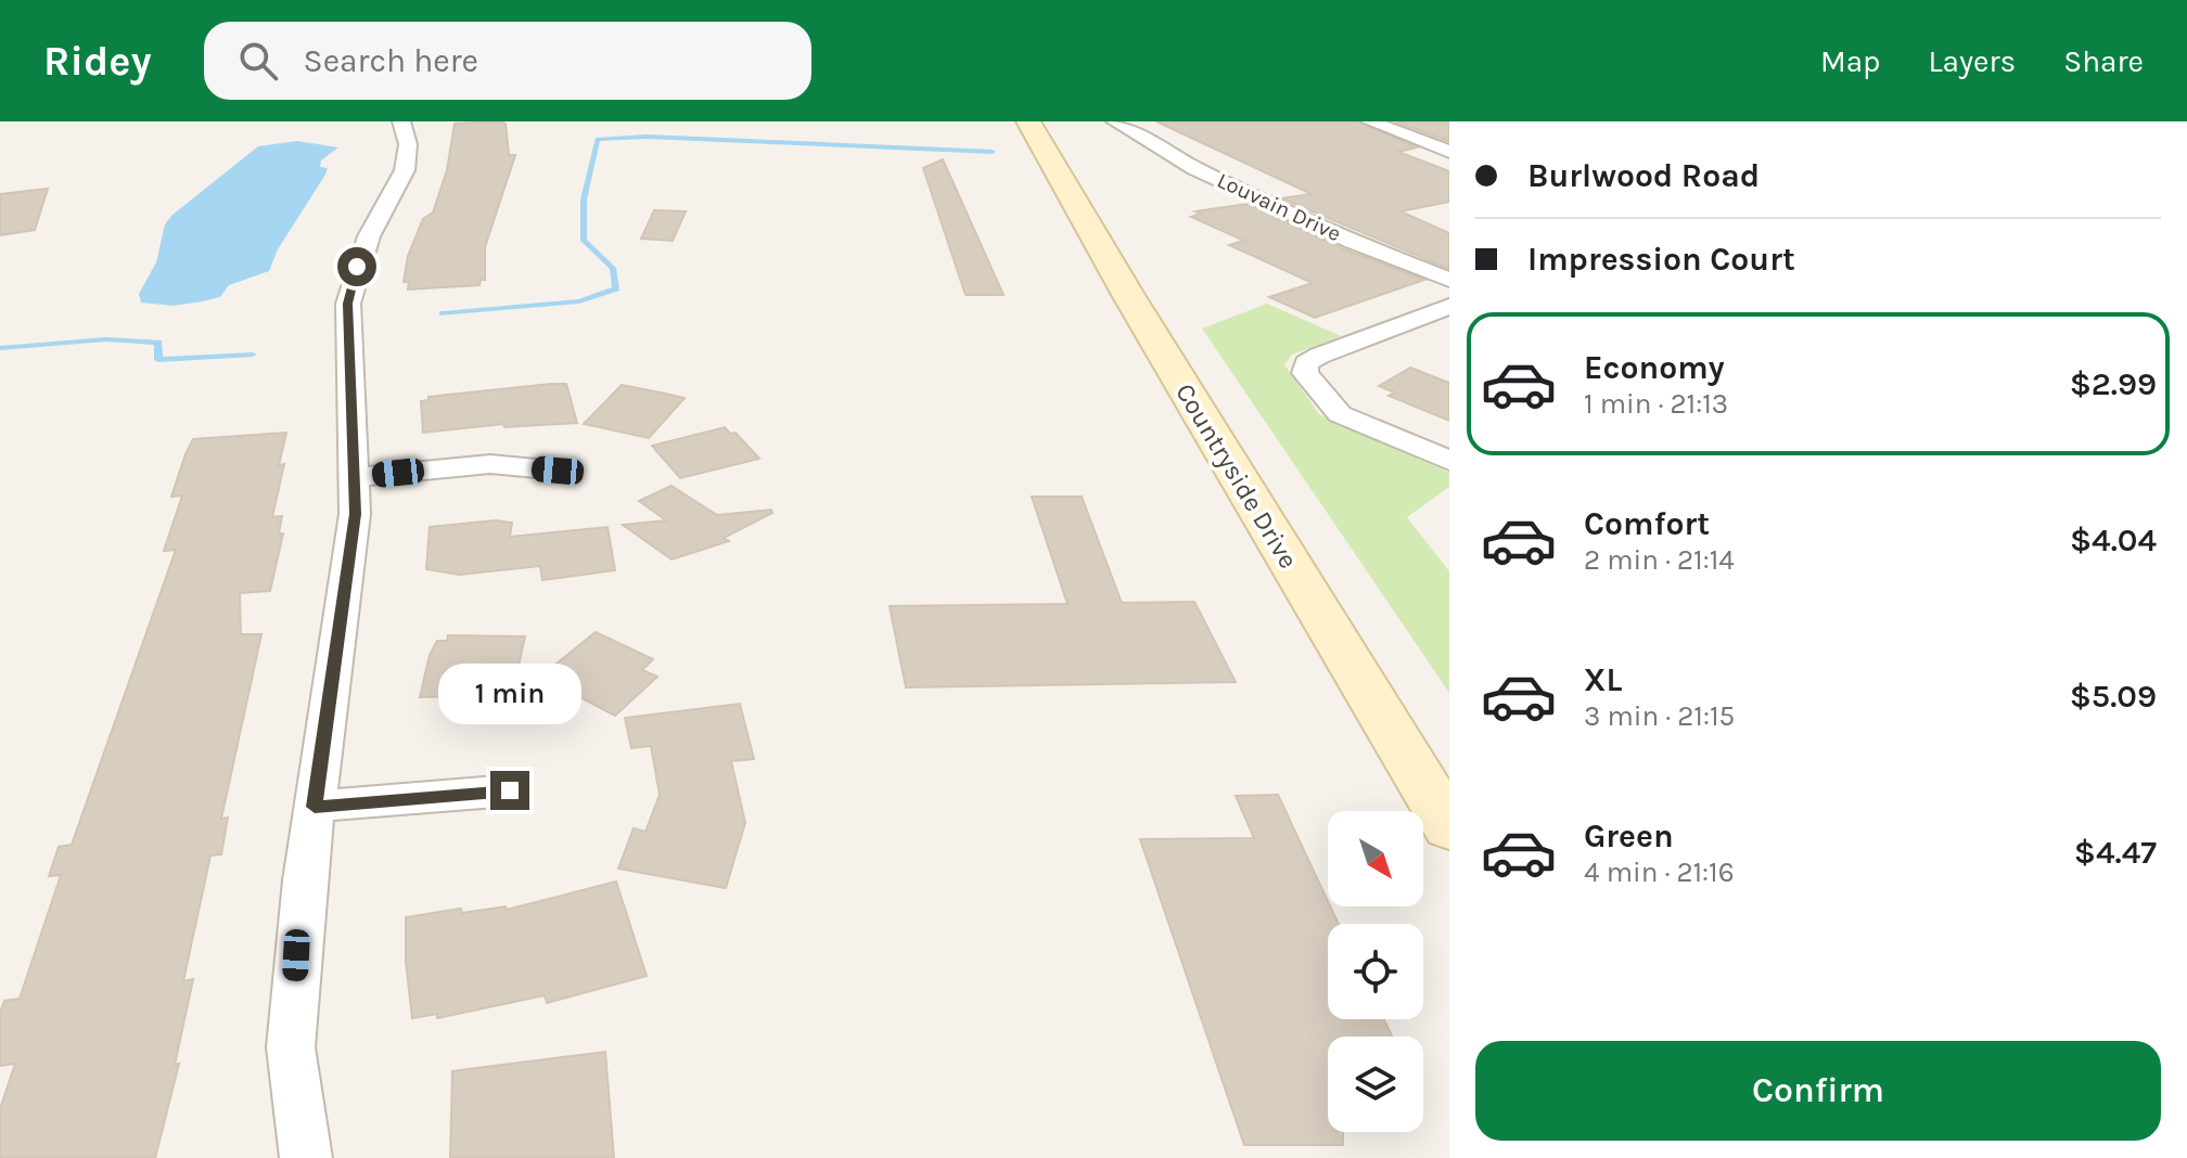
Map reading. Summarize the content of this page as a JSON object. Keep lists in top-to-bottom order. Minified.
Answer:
{"streets":{"main road":["Countryside Drive"],"street":["Louvain Drive"]},"north":"bottom right","page":{"header":"Ridey","search":"Search here","nav":["Map","Layers","Share"],"banner":["Burlwood Road","Impression Court"],"list":[{"name":"Economy","note":"1 min · 21:13","value":"$2.99"},{"name":"Comfort","note":"2 min · 21:14","value":"$4.04"},{"name":"XL","note":"3 min · 21:15","value":"$5.09"},{"name":"Green","note":"4 min · 21:16","value":"$4.47"}],"bubble":"1 min","buttons":"Confirm"}}
